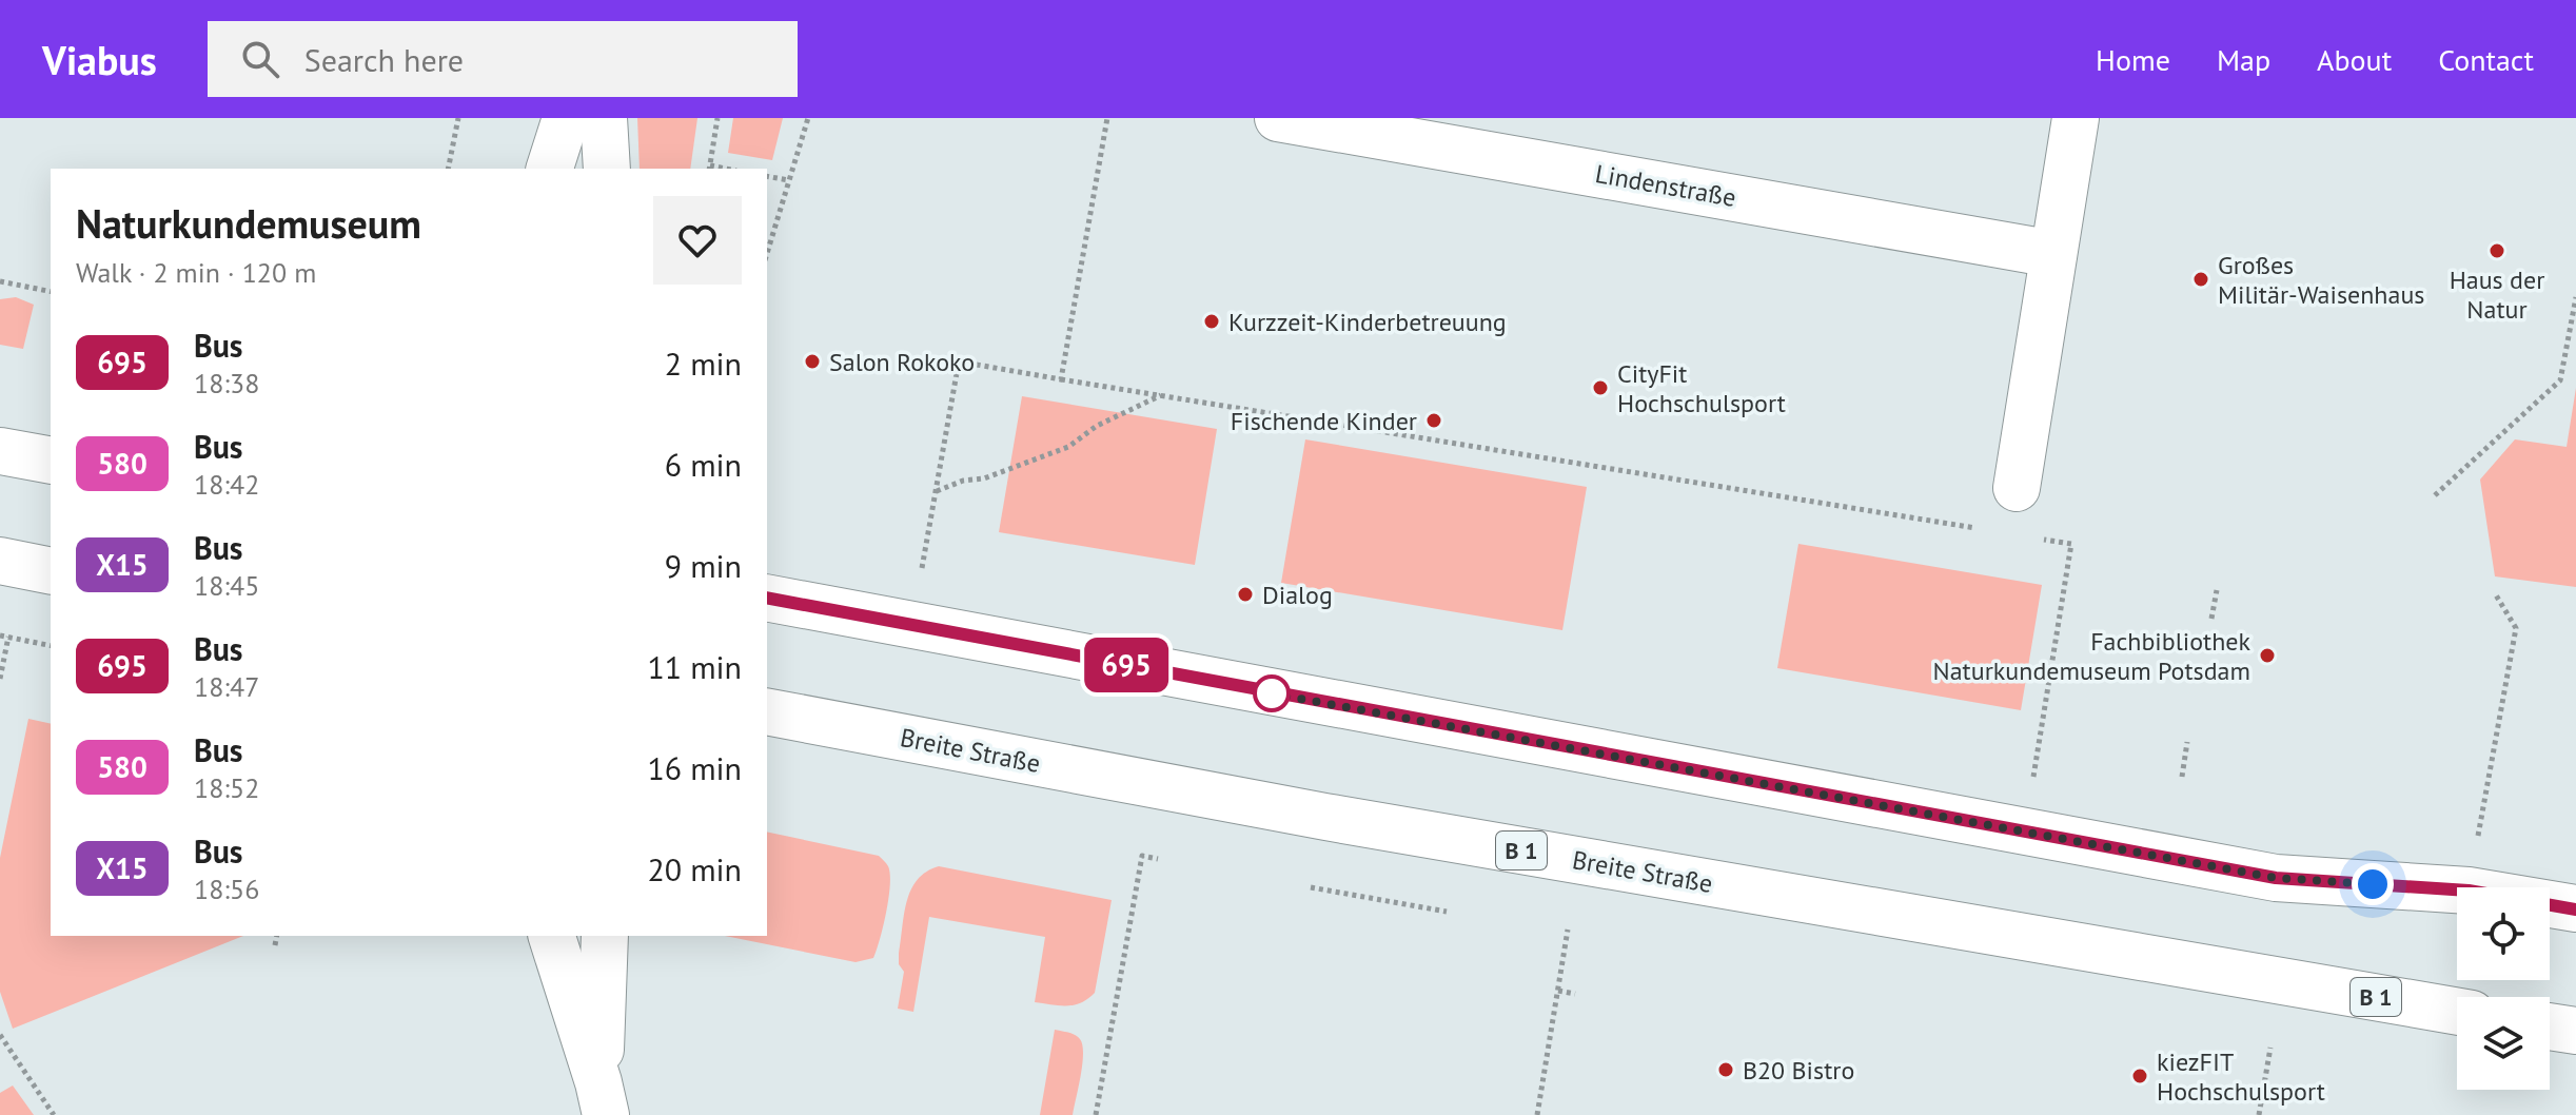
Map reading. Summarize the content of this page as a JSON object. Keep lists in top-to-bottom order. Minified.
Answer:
{"streets":{"main road":["Lindenstraße","Breite Straße","B 1"]},"places":["Haus der Natur","Großes Militär-Waisenhaus","Kurzzeit-Kinderbetreuung","Salon Rokoko","CityFit Hochschulsport","Fischende Kinder","Dialog","Fachbibliothek Naturkundemuseum Potsdam","B20 Bistro","kiezFIT Hochschulsport"],"lines":["bus line 695"],"page":{"header":"Viabus","search":"Search here","nav":["Home","Map","About","Contact"],"on_map":"695","heading":["Naturkundemuseum","Walk · 2 min · 120 m"],"list":[{"mark":"695","name":"Bus","note":"18:38","value":"2 min"},{"mark":"580","name":"Bus","note":"18:42","value":"6 min"},{"mark":"X15","name":"Bus","note":"18:45","value":"9 min"},{"mark":"695","name":"Bus","note":"18:47","value":"11 min"},{"mark":"580","name":"Bus","note":"18:52","value":"16 min"},{"mark":"X15","name":"Bus","note":"18:56","value":"20 min"}]}}
